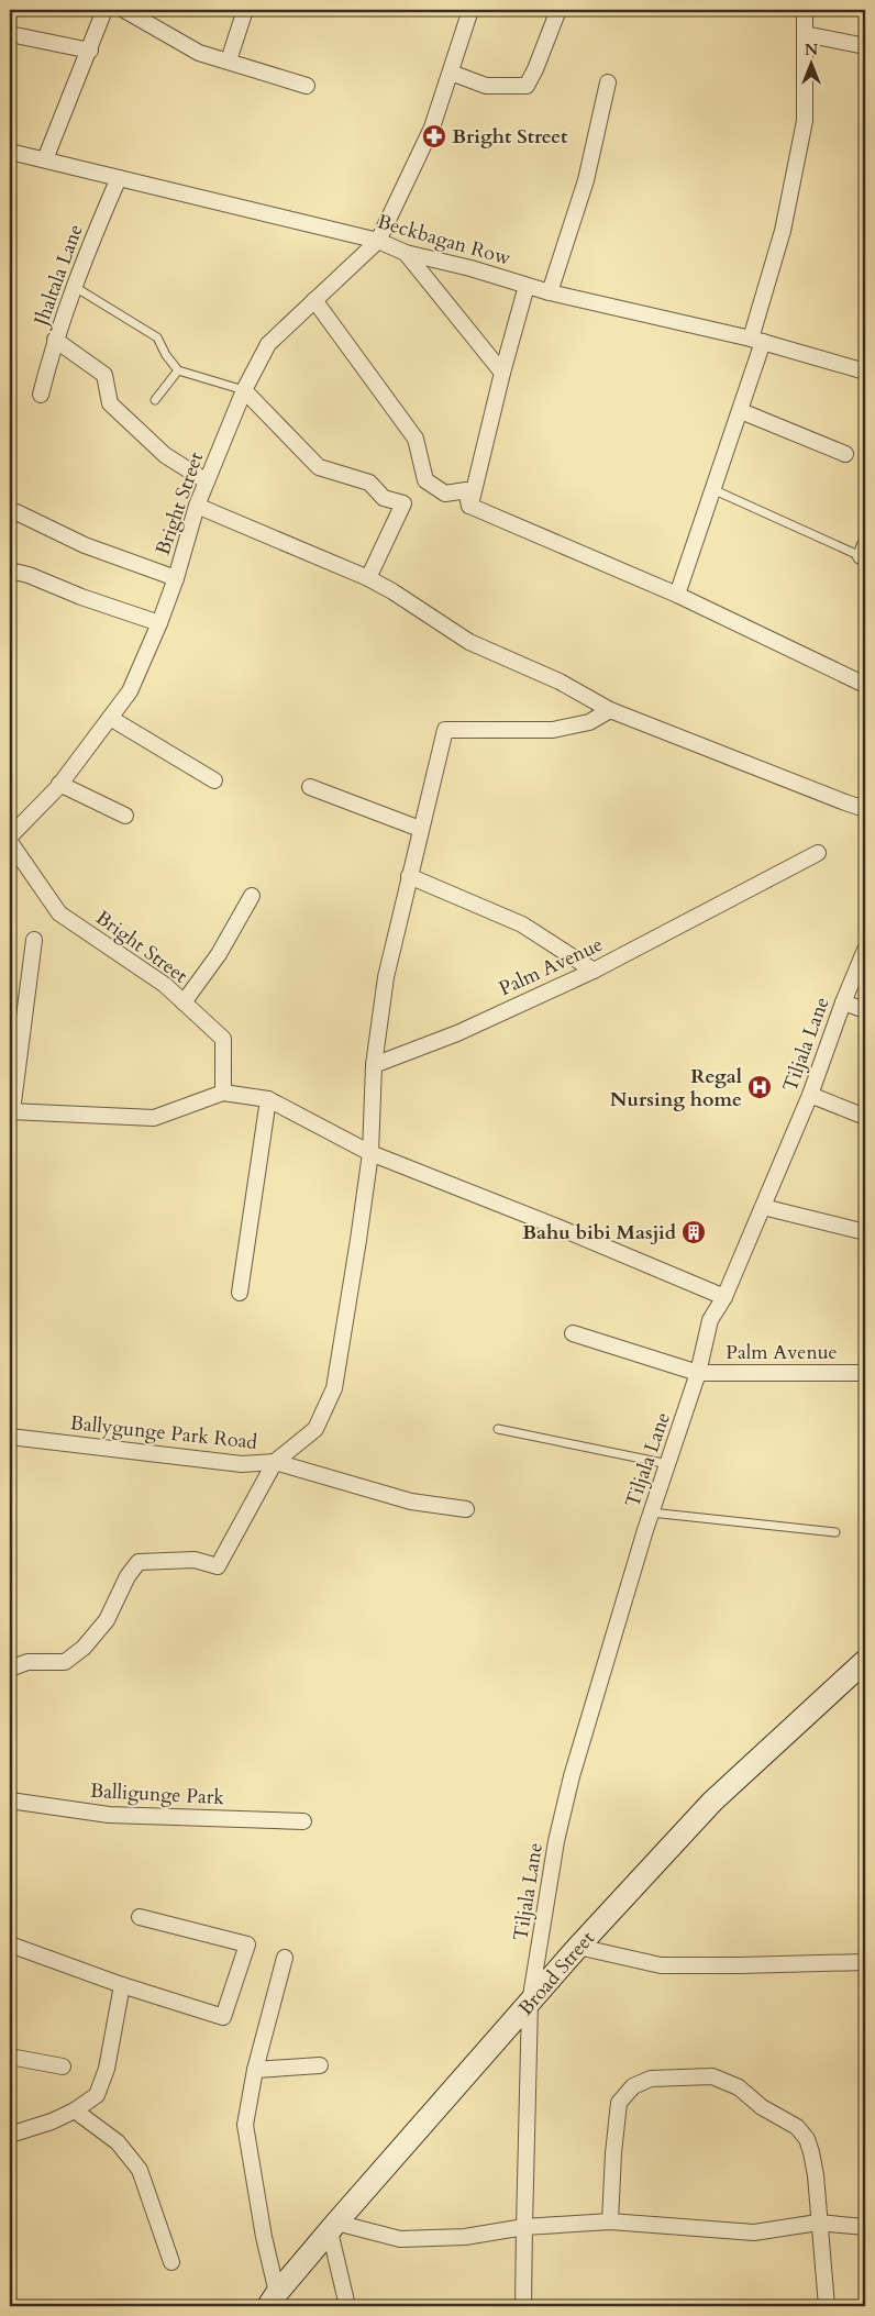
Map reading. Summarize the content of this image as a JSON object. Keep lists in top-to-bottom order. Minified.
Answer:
{"streets":{"street":["Beckbagan Row","Jhaltala Lane","Bright Street","Palm Avenue","Tiljala Lane","Ballygunge Park Road","Balligunge Park","Broad Street"]},"crossings":[["Beckbagan Row","Jhaltala Lane"],["Beckbagan Row","Bright Street"],["Jhaltala Lane","Bright Street"],["Palm Avenue","Tiljala Lane"],["Tiljala Lane","Broad Street"]],"places":{"pharmacy":["Bright Street"],"hospital":["Regal Nursing home"],"building":["Bahu bibi Masjid"]},"north":"top"}
